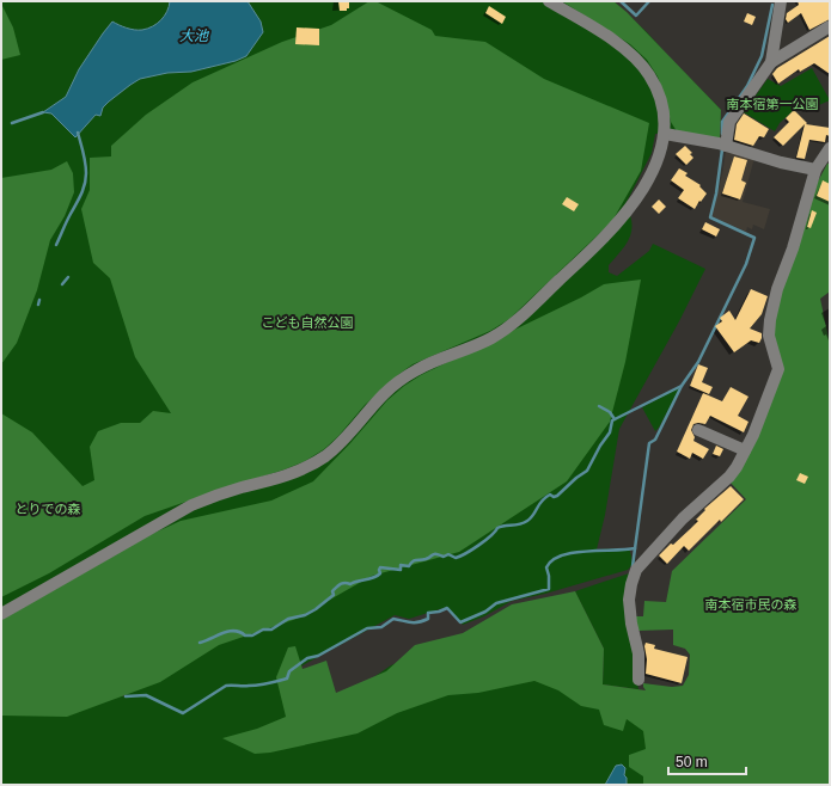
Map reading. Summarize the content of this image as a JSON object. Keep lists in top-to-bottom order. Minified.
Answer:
{"water":["大池"],"parks":["南本宿第一公園","こども自然公園","とりでの森","南本宿市民の森"],"scale_bar":"50 m"}
